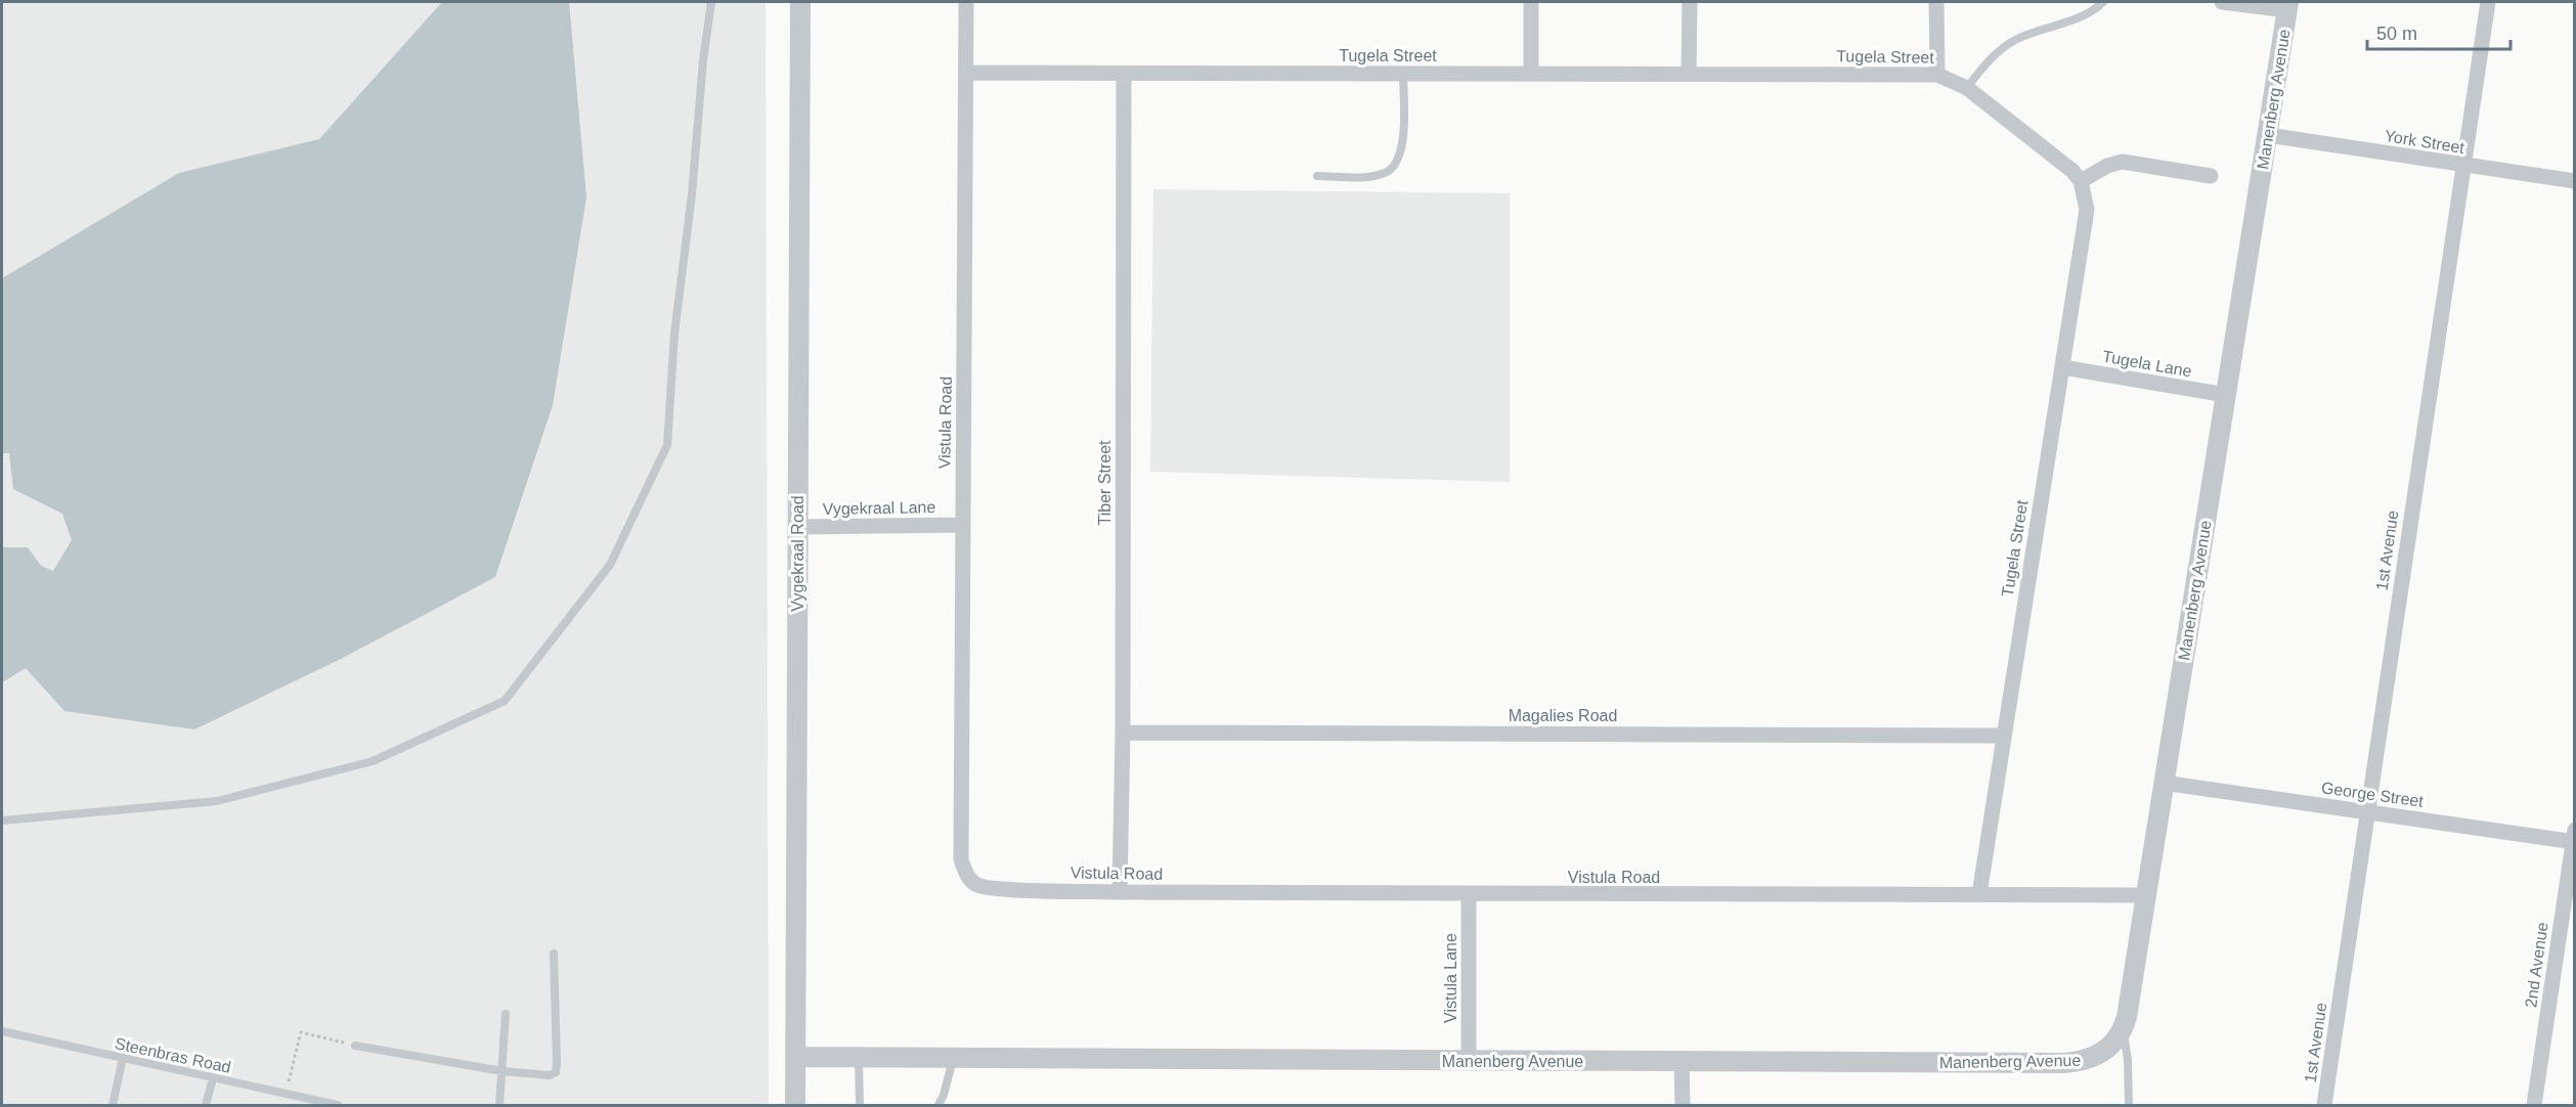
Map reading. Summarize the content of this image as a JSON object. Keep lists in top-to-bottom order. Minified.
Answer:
{"streets":{"street":["Tugela Street","Manenberg Avenue","York Street","Tugela Lane","Vistula Road","Tiber Street","Vygekraal Lane","1st Avenue","Vygekraal Road","Magalies Road","George Street","2nd Avenue","Vistula Lane"],"lane":["Steenbras Road"]},"crossings":[["Tugela Street","Tugela Lane"],["Tugela Street","Vistula Road"],["Tugela Street","Tiber Street"],["Tugela Street","Magalies Road"],["Manenberg Avenue","York Street"],["Manenberg Avenue","Tugela Lane"],["Manenberg Avenue","Vistula Road"],["Manenberg Avenue","Vygekraal Road"],["Manenberg Avenue","George Street"],["Manenberg Avenue","Vistula Lane"],["York Street","1st Avenue"],["Vistula Road","Tiber Street"],["Vistula Road","Vygekraal Lane"],["Vistula Road","Vistula Lane"],["Tiber Street","Magalies Road"],["Vygekraal Lane","Vygekraal Road"],["1st Avenue","George Street"],["George Street","2nd Avenue"]],"scale_bar":"50 m"}
